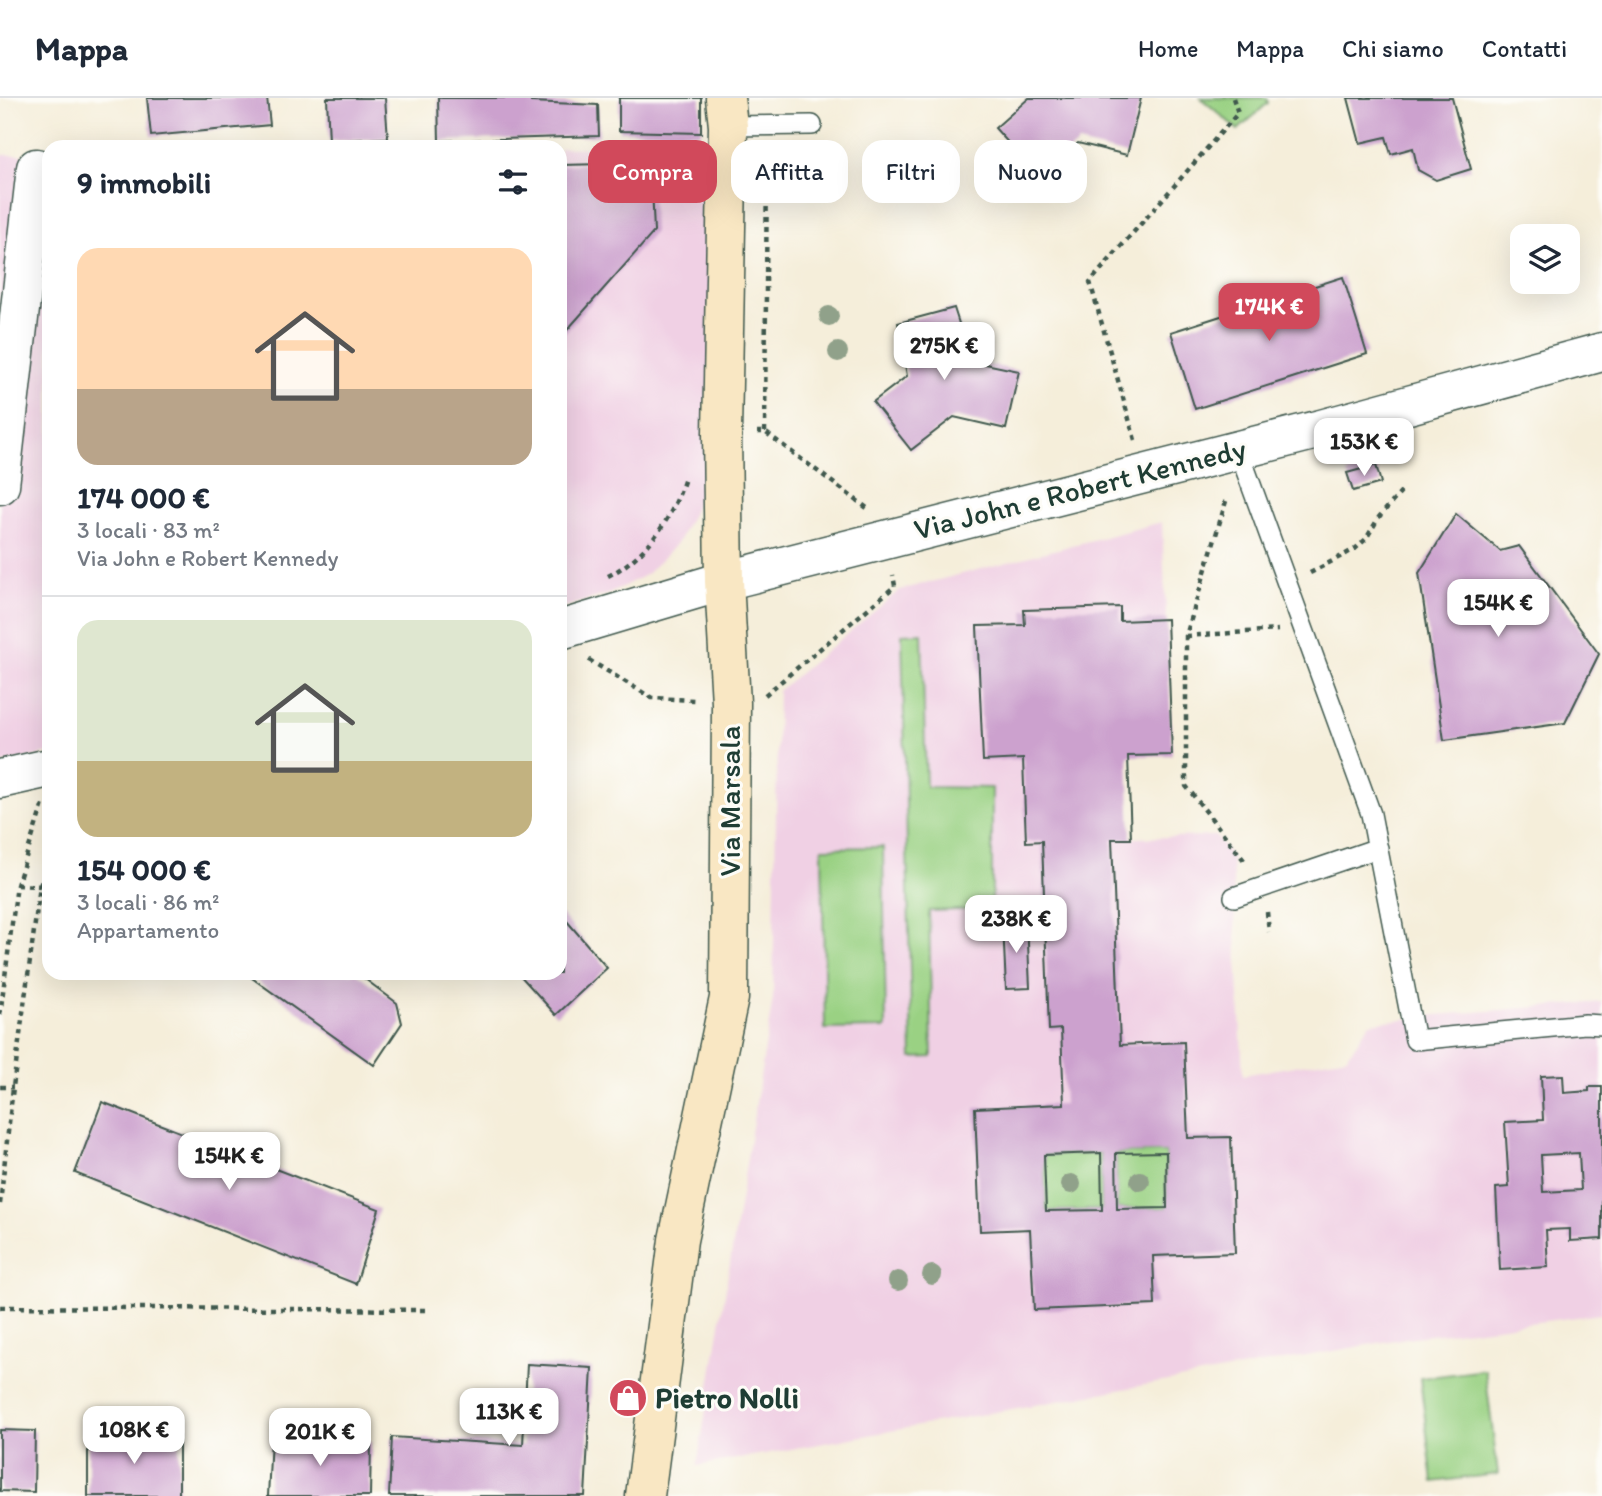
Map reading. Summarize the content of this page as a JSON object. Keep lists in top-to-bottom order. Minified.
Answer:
{"streets":{"main road":["Via Marsala"],"street":["Via John e Robert Kennedy"]},"crossings":[["Via John e Robert Kennedy","Via Marsala"]],"places":{"shop":["Pietro Nolli"]},"page":{"header":"Mappa","nav":["Home","Mappa","Chi siamo","Contatti"],"chip":["Compra","Affitta","Filtri","Nuovo"],"heading":"9 immobili","list":[{"name":"174 000 €","note":"3 locali · 83 m² · Via John e Robert Kennedy"},{"name":"154 000 €","note":"3 locali · 86 m² · Appartamento"}],"price":["174K €","275K €","153K €","154K €","238K €","154K €","113K €","108K €","201K €"]}}
